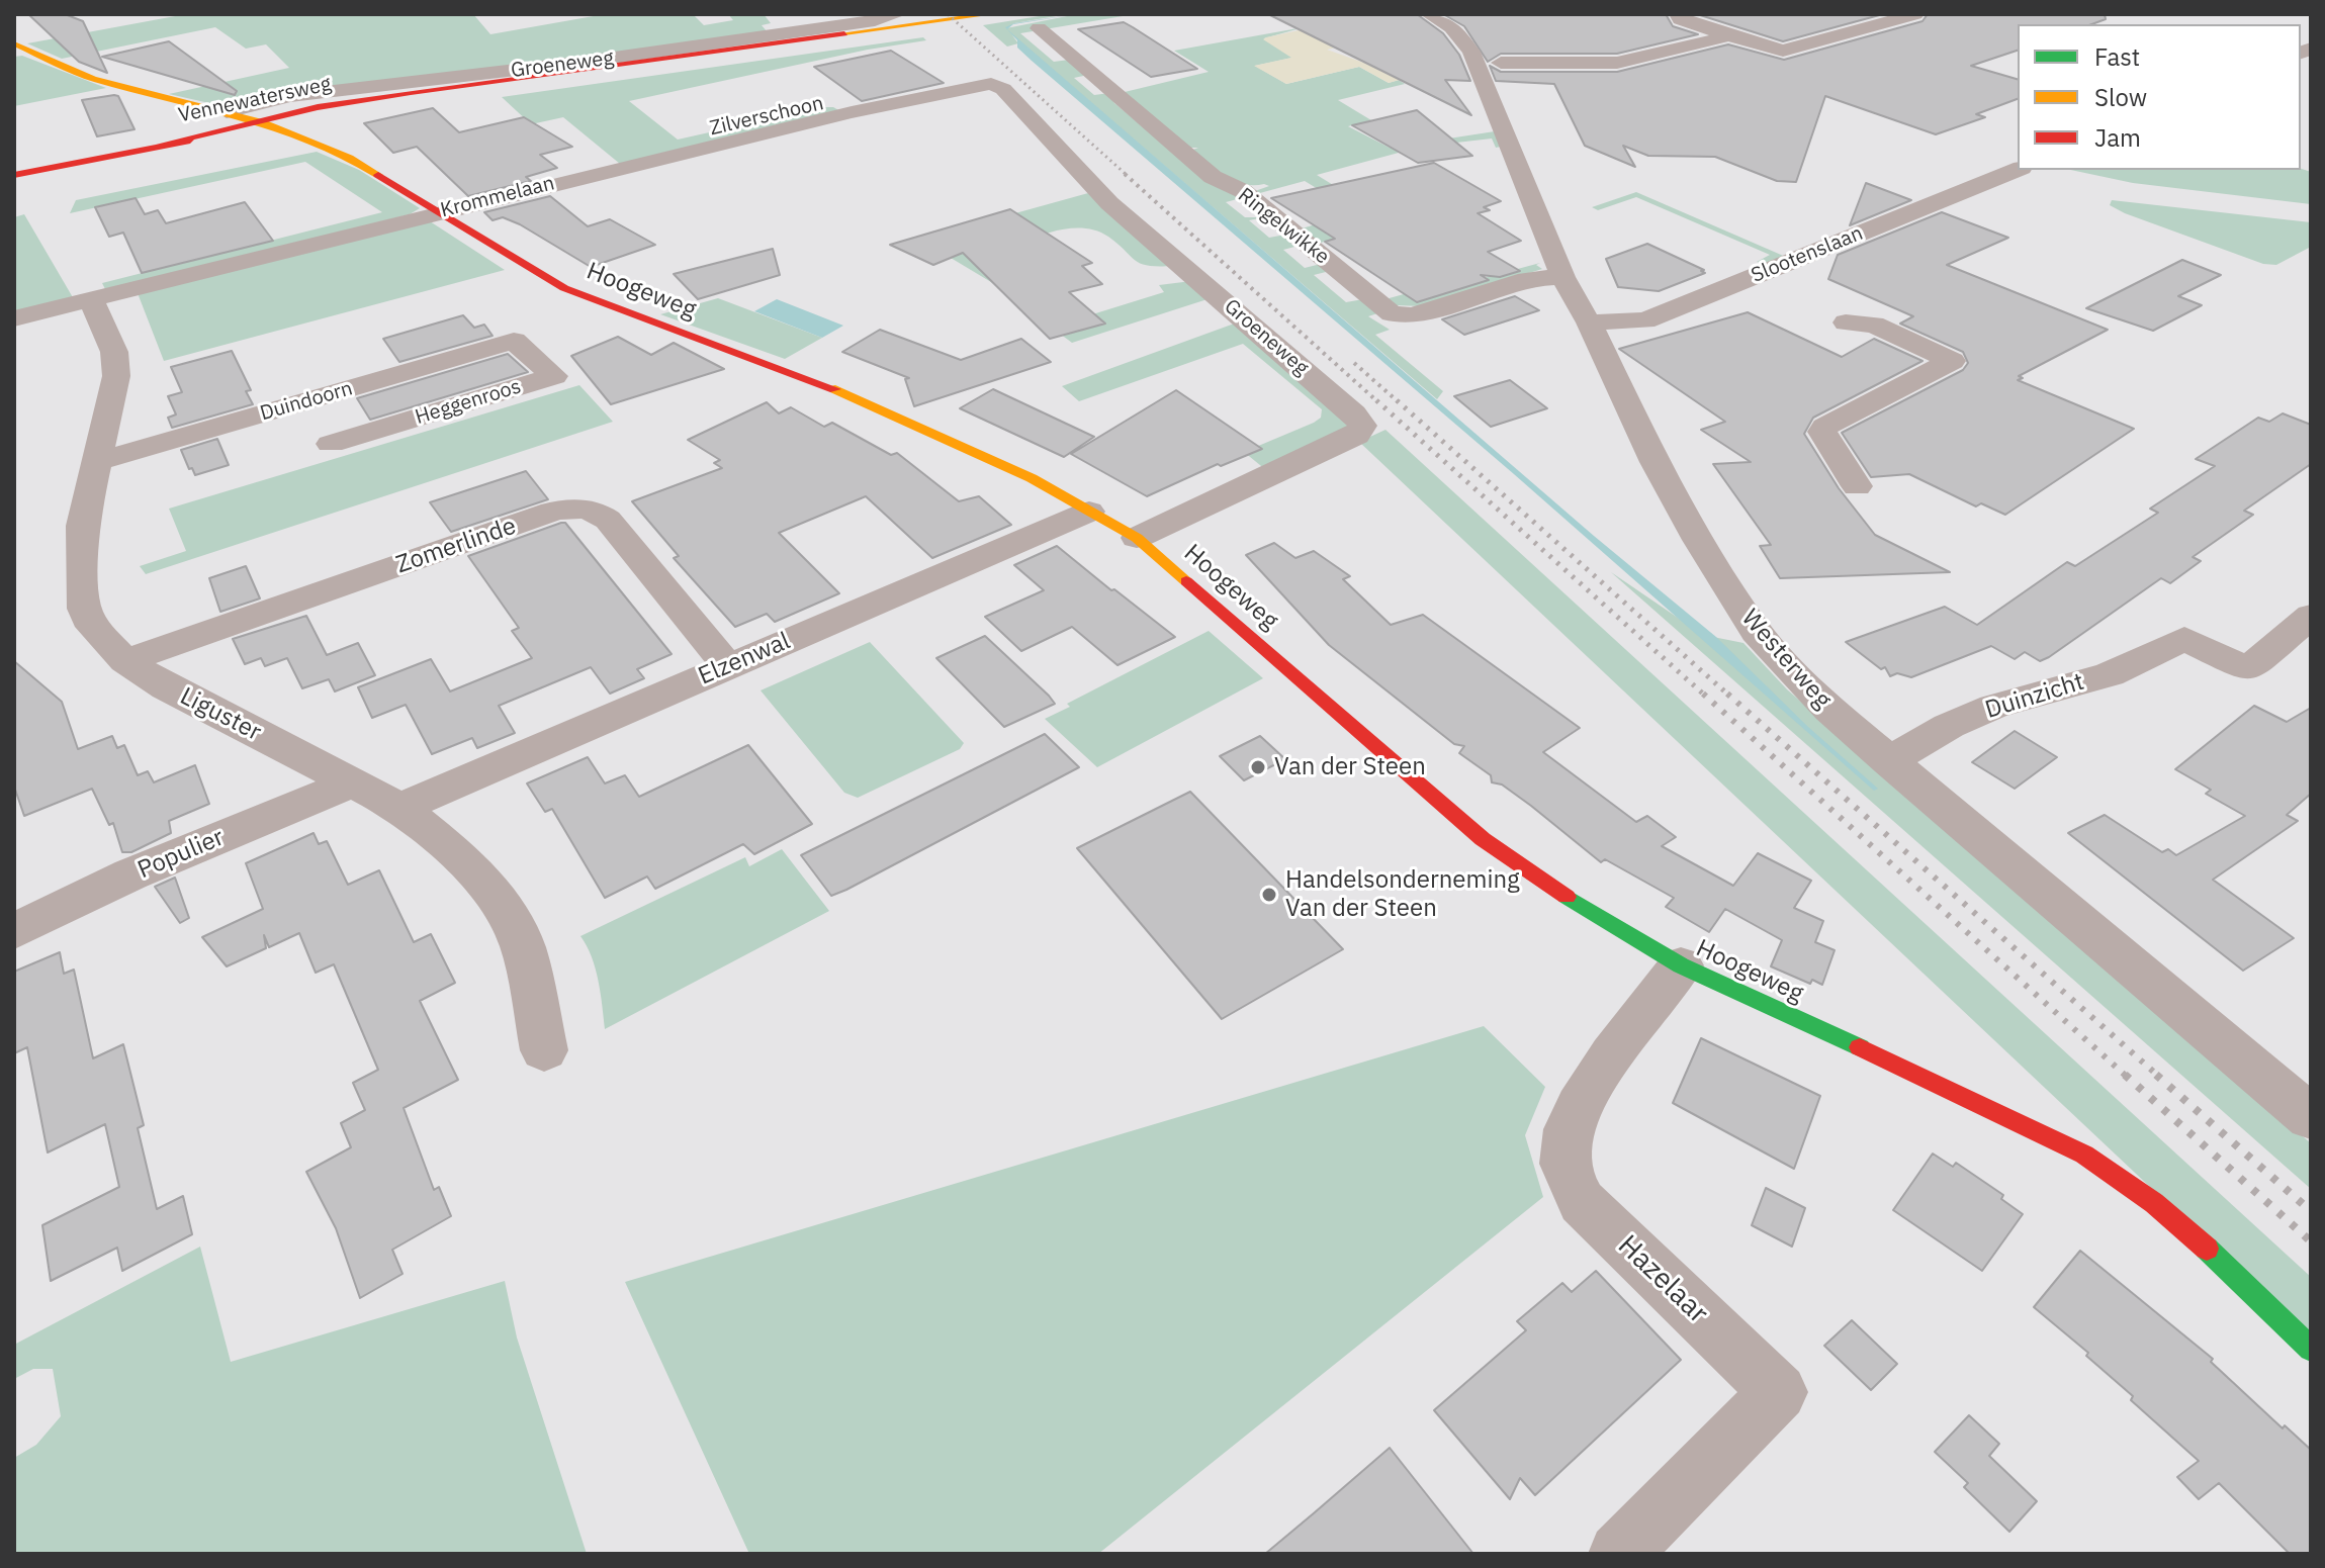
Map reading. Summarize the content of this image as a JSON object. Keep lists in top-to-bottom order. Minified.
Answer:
{"streets":{"street":["Groeneweg","Vennewatersweg","Zilverschoon","Krommelaan","Ringelwikke","Slootenslaan","Hoogeweg","Duindoorn","Heggenroos","Zomerlinde","Elzenwal","Westerweg","Duinzicht","Liguster","Populier","Hazelaar"]},"crossings":[["Groeneweg","Krommelaan"],["Groeneweg","Hoogeweg"],["Vennewatersweg","Hoogeweg"],["Zilverschoon","Krommelaan"],["Krommelaan","Hoogeweg"],["Krommelaan","Liguster"],["Ringelwikke","Westerweg"],["Slootenslaan","Westerweg"],["Hoogeweg","Elzenwal"],["Hoogeweg","Hazelaar"],["Duindoorn","Heggenroos"],["Duindoorn","Liguster"],["Zomerlinde","Elzenwal"],["Zomerlinde","Liguster"],["Elzenwal","Liguster"],["Westerweg","Duinzicht"],["Liguster","Populier"]],"places":["Van der Steen","Handelsonderneming Van der Steen"],"legend":["Fast","Slow","Jam"]}
